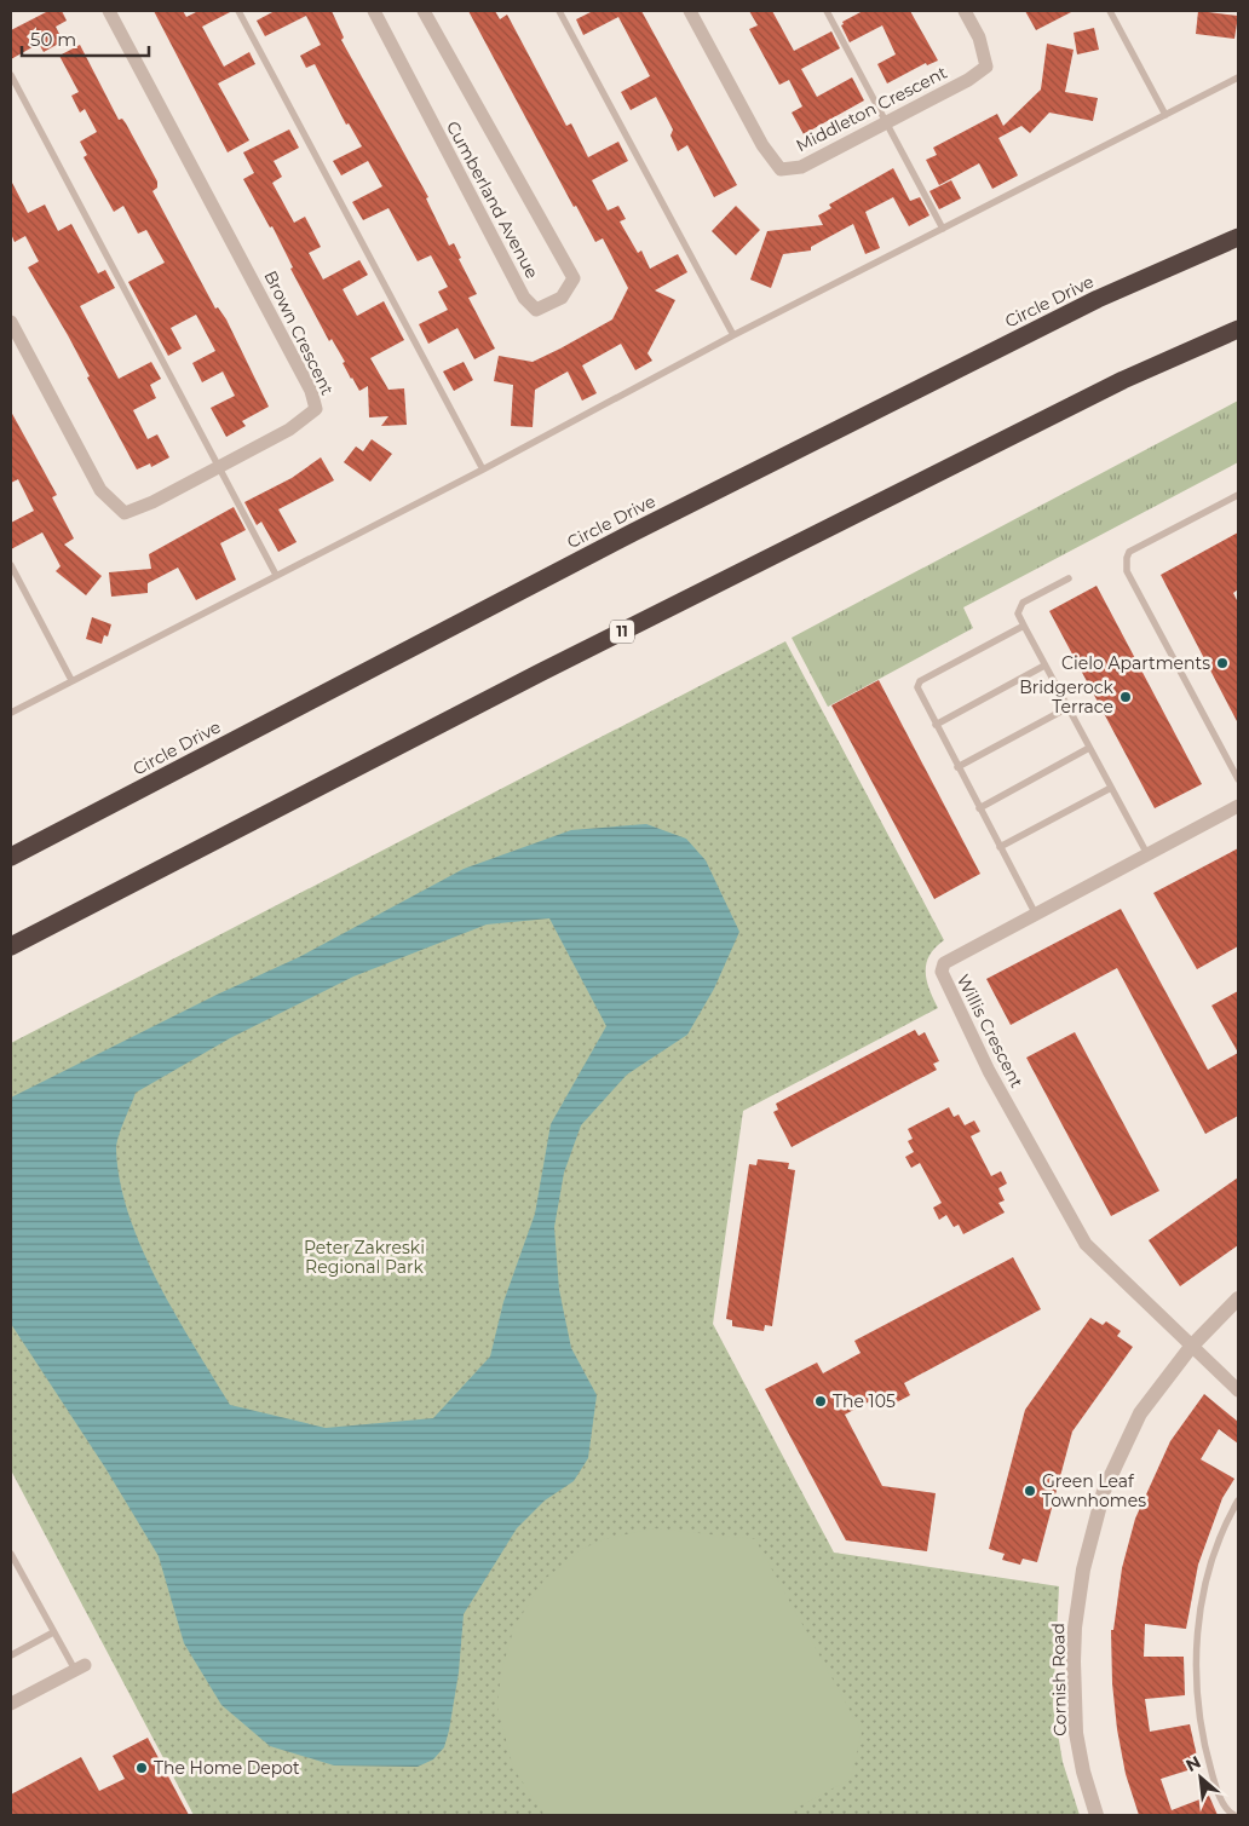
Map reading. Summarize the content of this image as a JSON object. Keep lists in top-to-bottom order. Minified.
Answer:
{"streets":{"highway":["Circle Drive","11"],"street":["Middleton Crescent","Cumberland Avenue","Brown Crescent","Willis Crescent","Cornish Road"]},"crossings":[["Willis Crescent","Cornish Road"]],"parks":["Peter Zakreski Regional Park"],"places":["Cielo Apartments","Bridgerock Terrace","The 105","Green Leaf Townhomes","The Home Depot"],"scale_bar":"50 m","north":"top left"}
